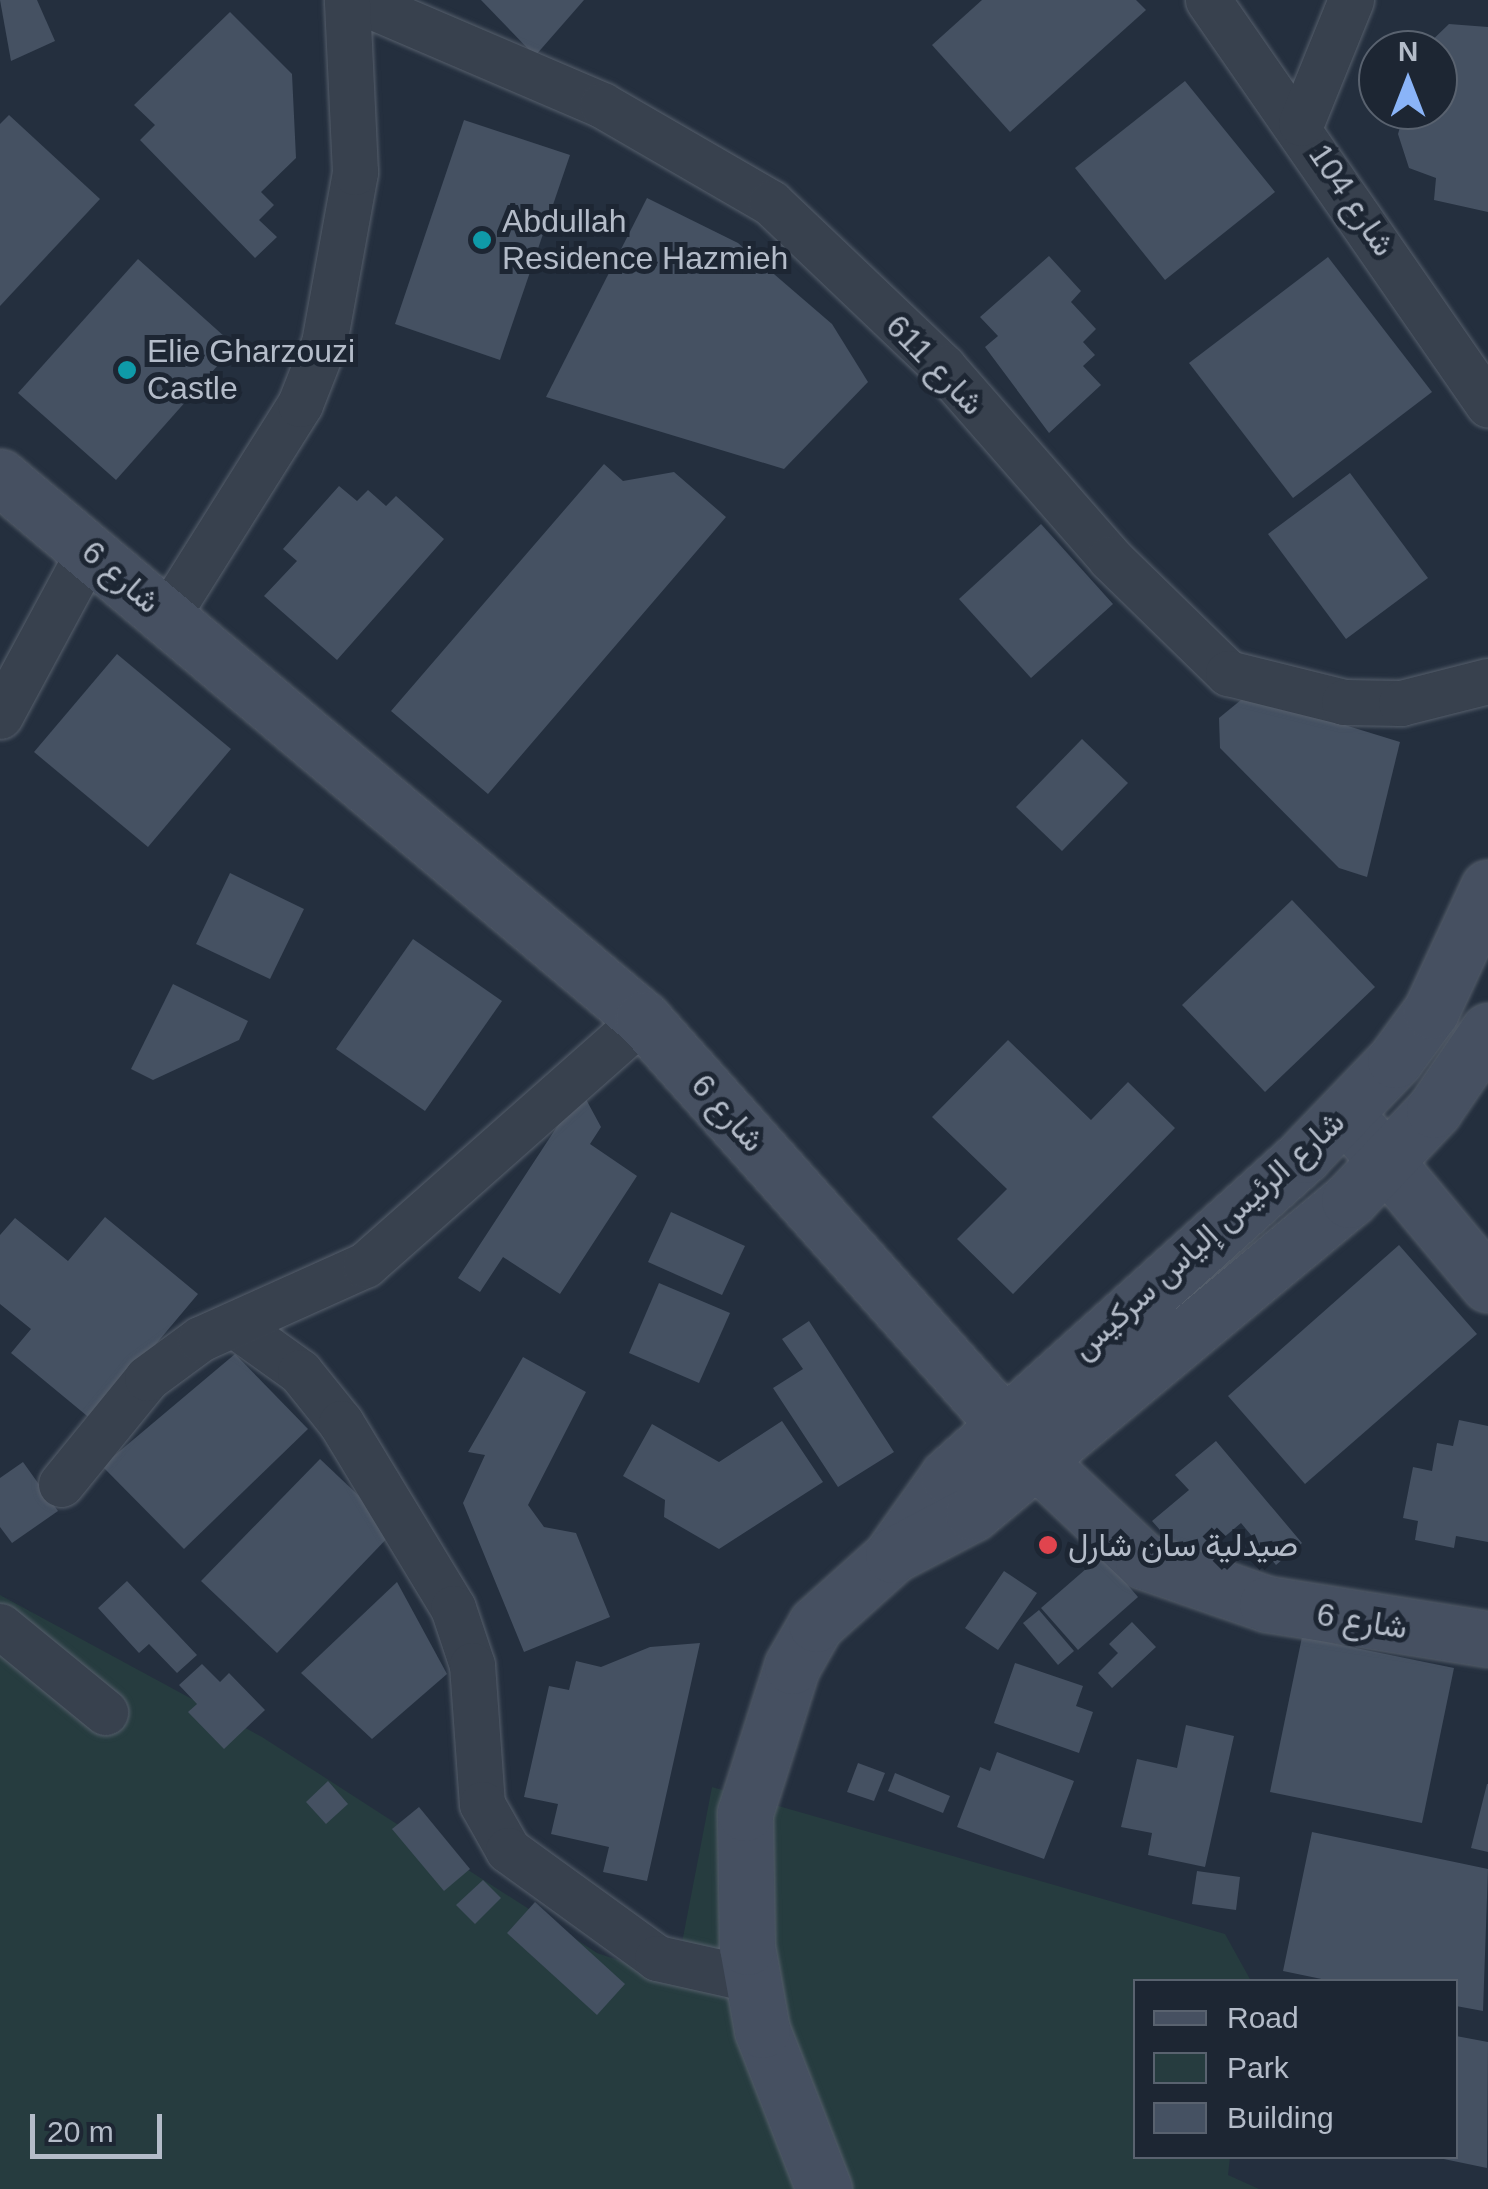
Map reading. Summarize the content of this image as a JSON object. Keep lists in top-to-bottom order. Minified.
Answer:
{"streets":{"main road":["شارع 6","شارع الرئيس إلياس سركيس"],"street":["شارع 104","شارع 611"]},"crossings":[["شارع 6","شارع الرئيس إلياس سركيس"]],"places":["Abdullah Residence Hazmieh","Elie Gharzouzi Castle","صيدلية سان شارل"],"legend":["Road","Park","Building"],"scale_bar":"20 m","north":"top"}
